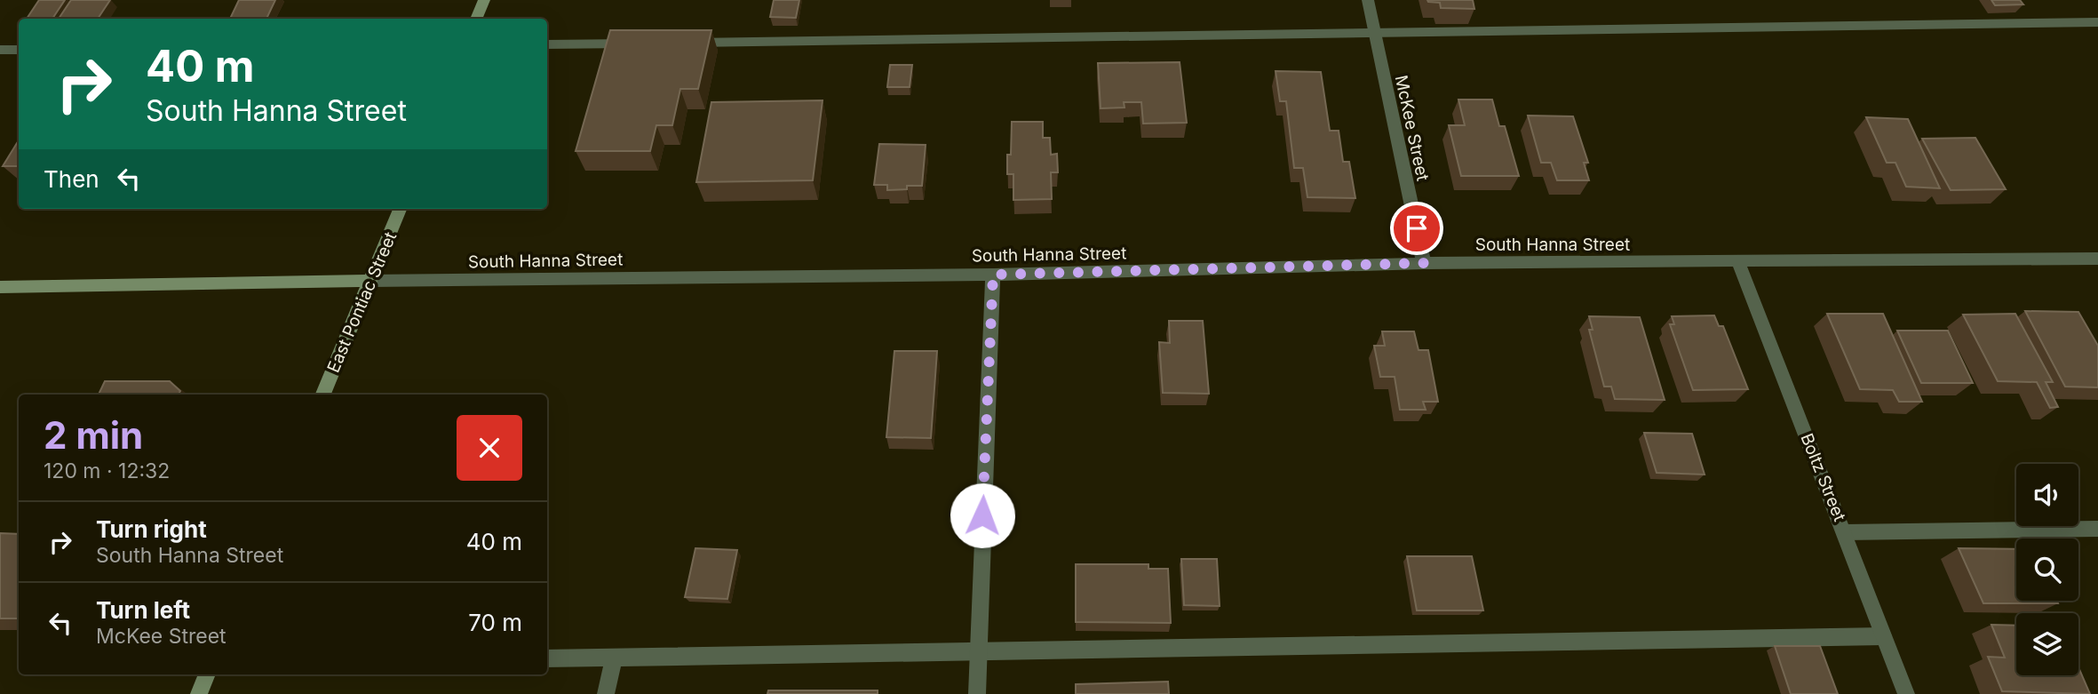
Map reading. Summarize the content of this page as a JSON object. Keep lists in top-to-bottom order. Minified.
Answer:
{"streets":{"street":["McKee Street","South Hanna Street","East Pontiac Street","Boltz Street"]},"crossings":[["McKee Street","South Hanna Street"],["South Hanna Street","East Pontiac Street"],["South Hanna Street","Boltz Street"]],"page":{"turn":["40 m","South Hanna Street"],"then":"Then","heading":["2 min","120 m · 12:32"],"list":[{"name":"Turn right","note":"South Hanna Street","value":"40 m"},{"name":"Turn left","note":"McKee Street","value":"70 m"}]}}
